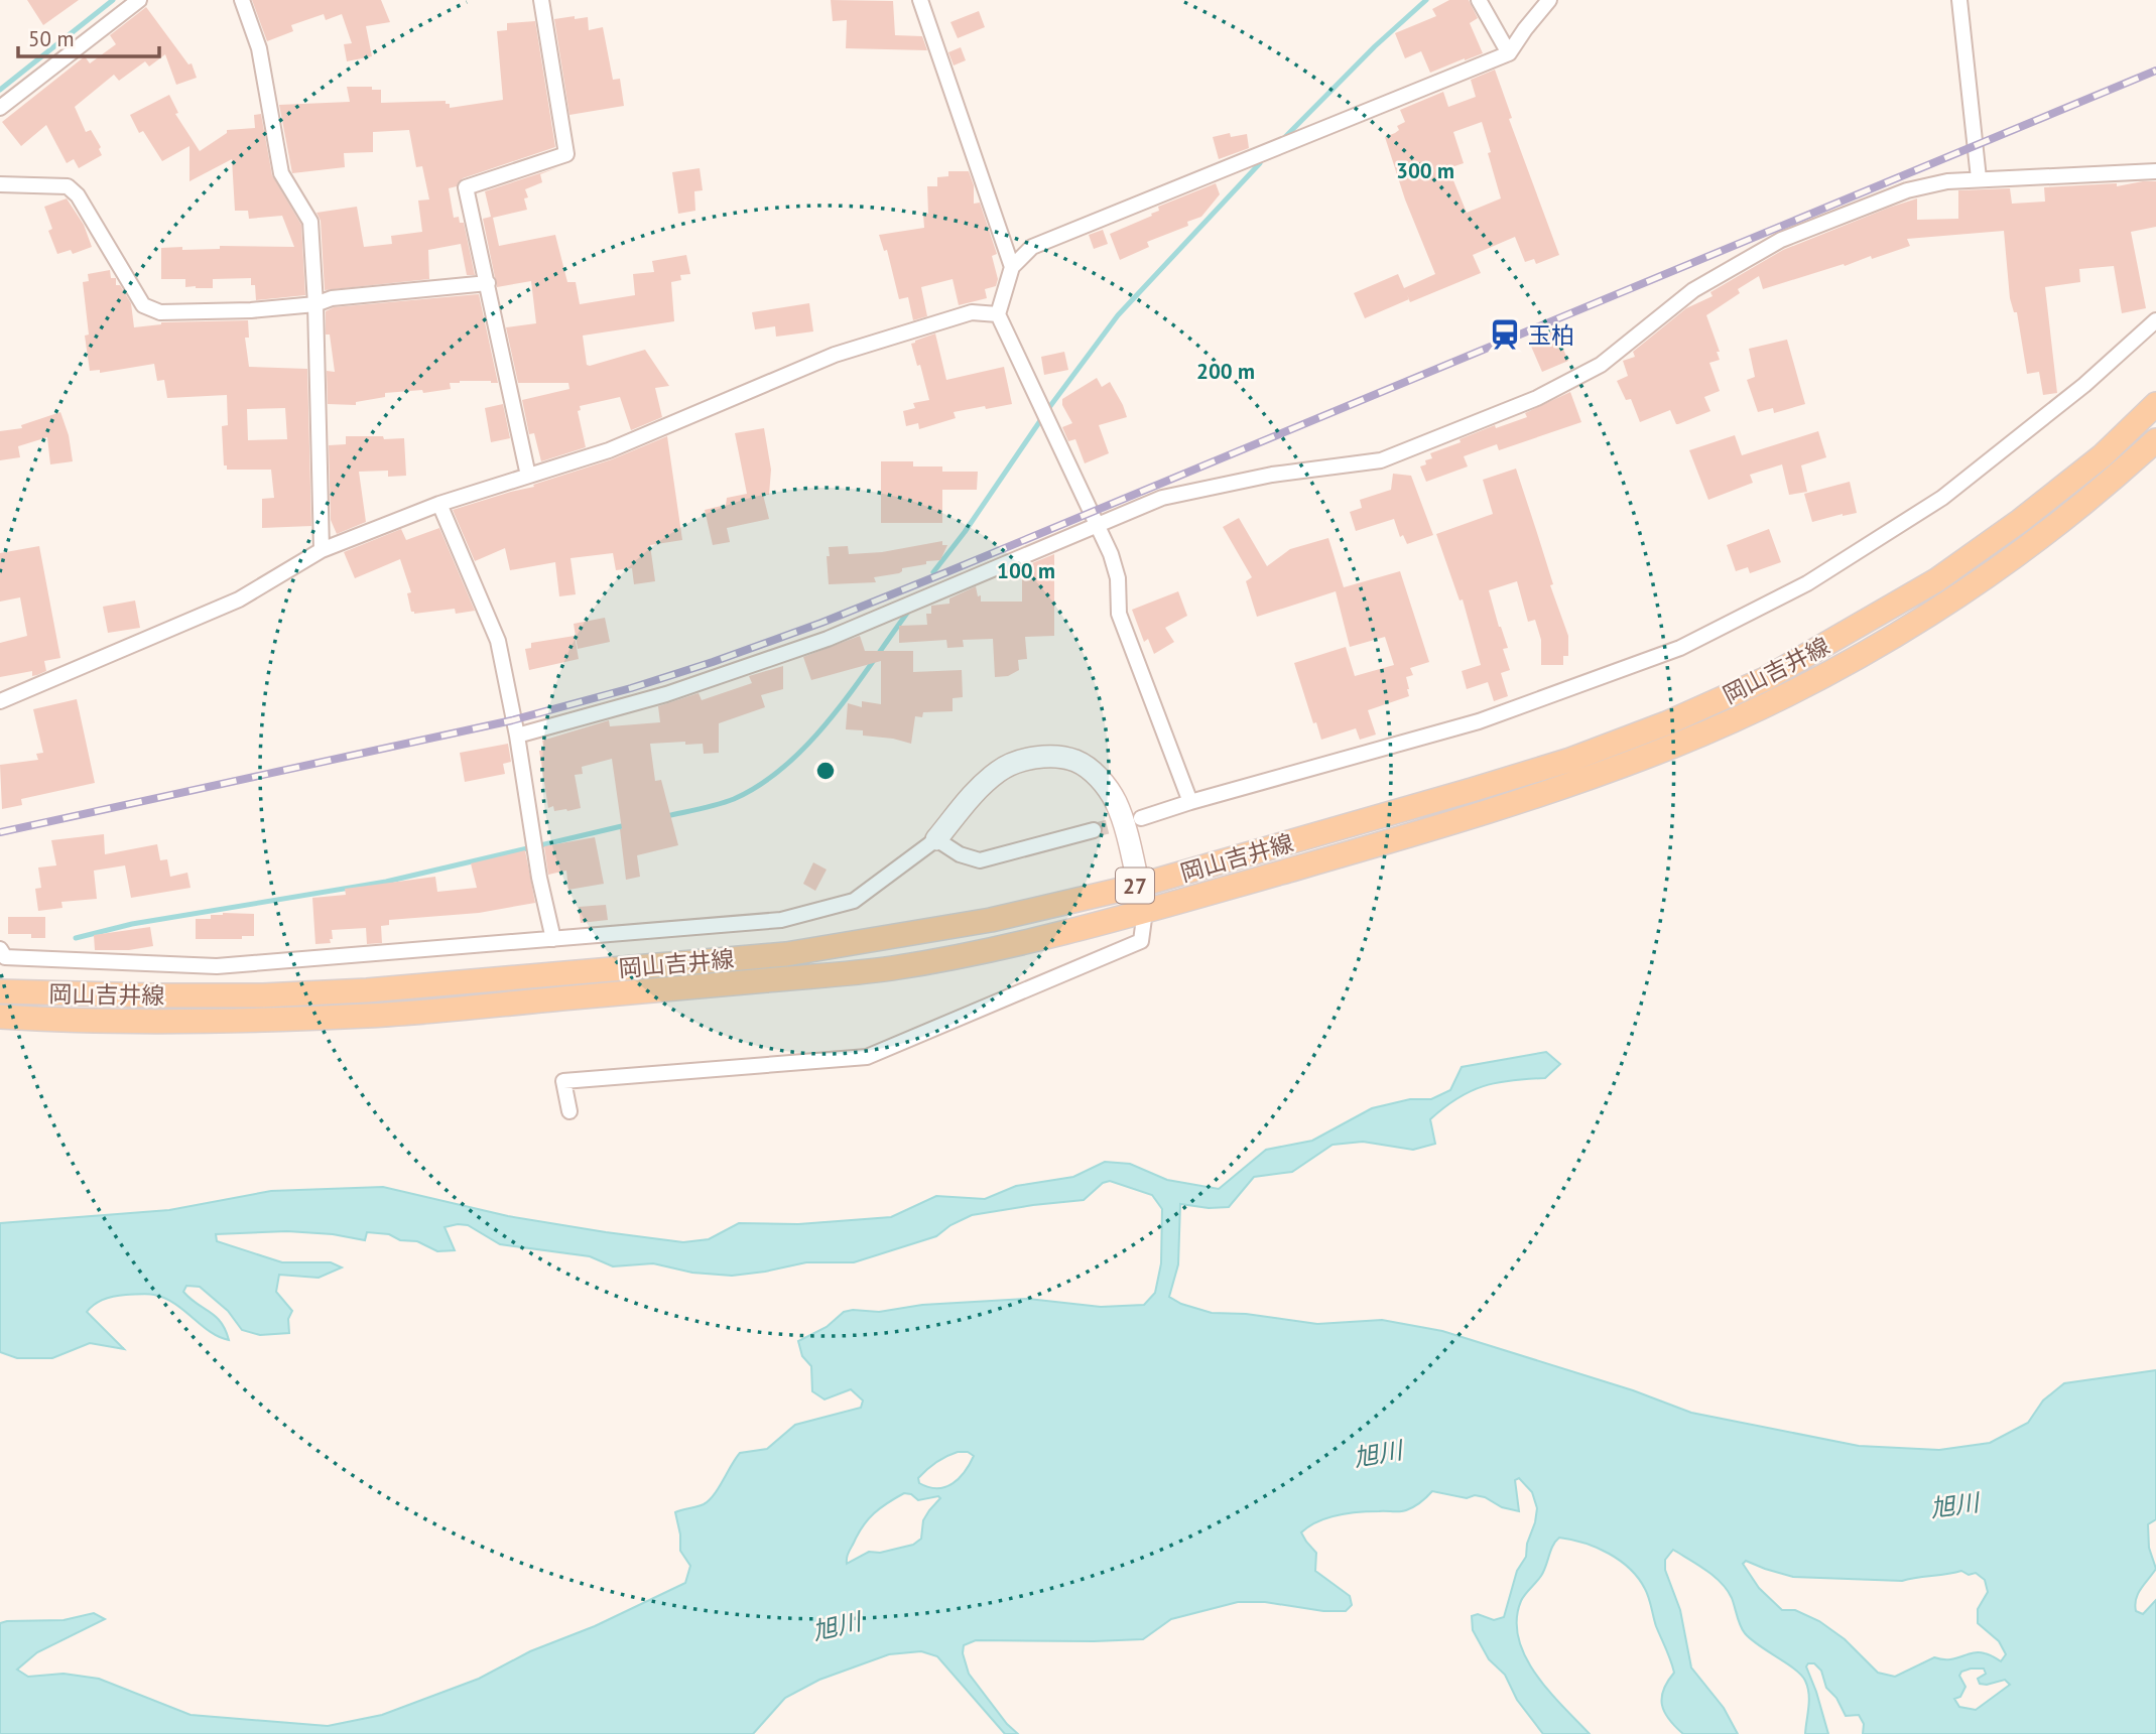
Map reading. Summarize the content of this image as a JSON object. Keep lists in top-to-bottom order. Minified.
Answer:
{"streets":{"main road":["岡山吉井線","27"]},"water":["旭川"],"places":{"station":["玉柏"]},"scale_bar":"50 m","rings":["300 m","200 m","100 m"]}
